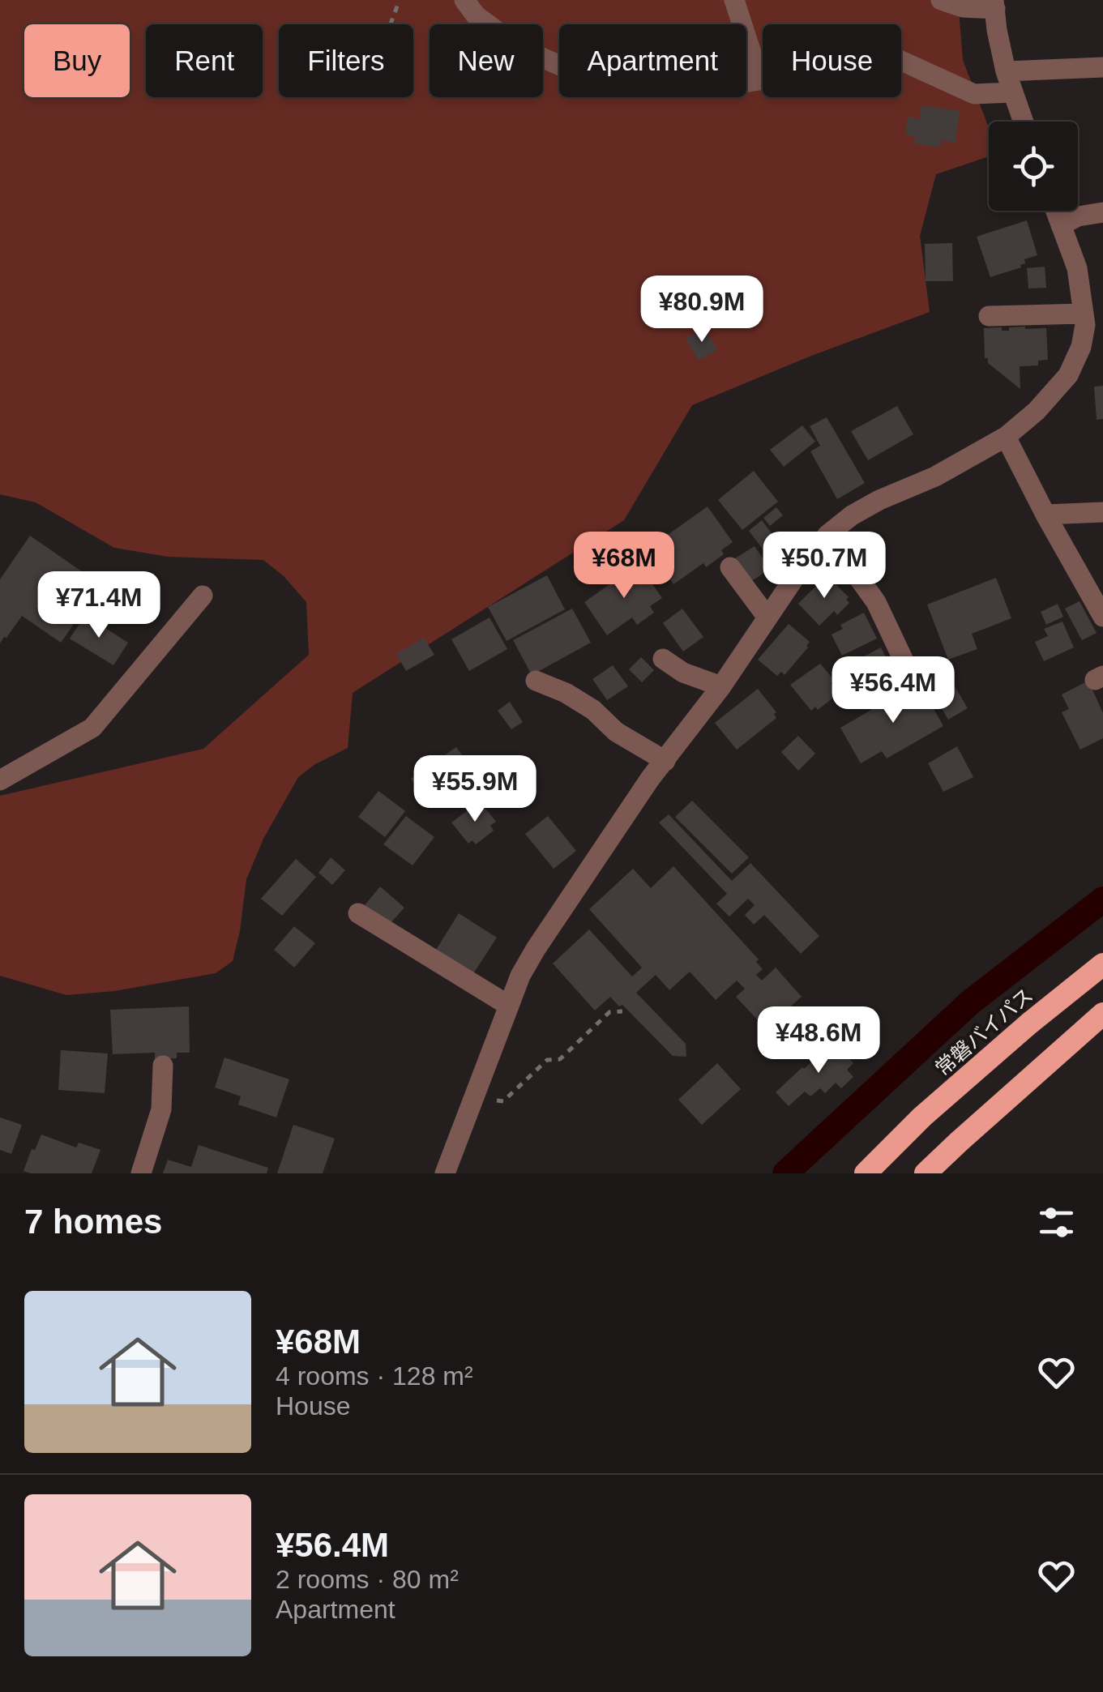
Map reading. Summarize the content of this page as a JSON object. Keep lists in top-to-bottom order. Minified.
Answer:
{"streets":{"highway":["常磐バイパス"]},"page":{"chip":["Buy","Rent","Filters","New","Apartment","House"],"price":["¥80.9M","¥68M","¥50.7M","¥71.4M","¥56.4M","¥55.9M","¥48.6M"],"heading":"7 homes","list":[{"name":"¥68M","note":"4 rooms · 128 m² · House"},{"name":"¥56.4M","note":"2 rooms · 80 m² · Apartment"}]}}
